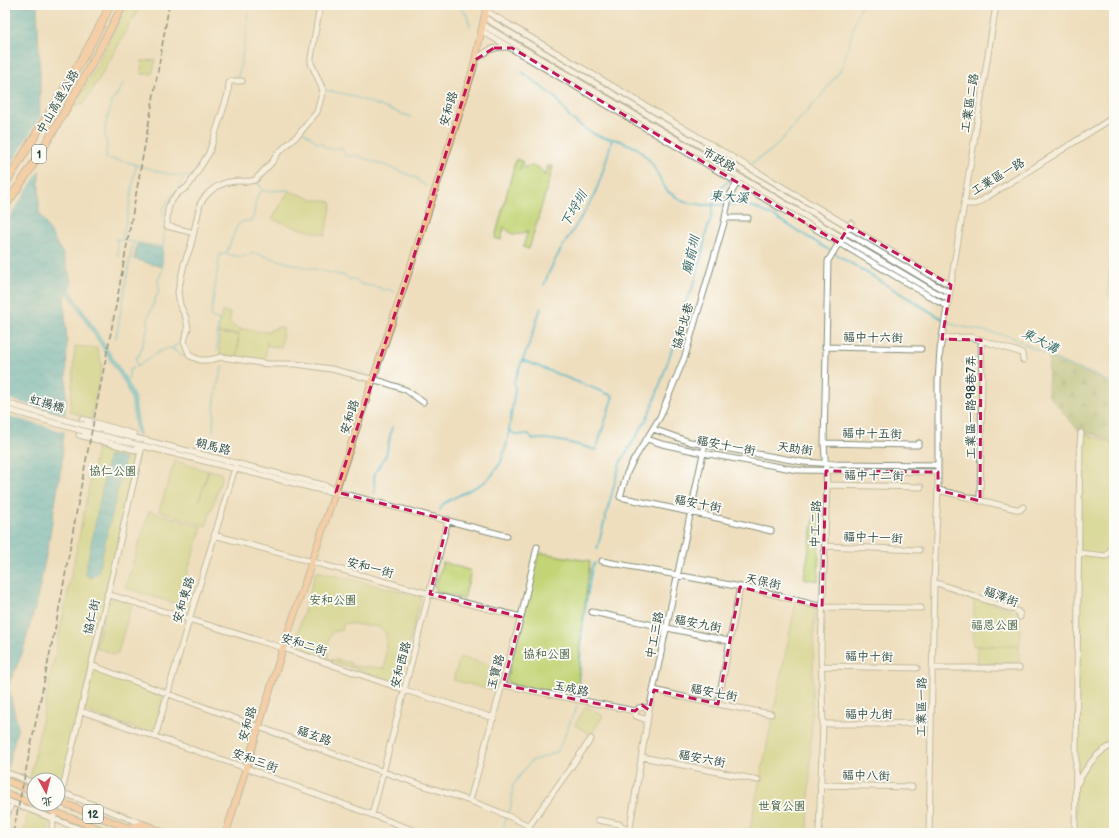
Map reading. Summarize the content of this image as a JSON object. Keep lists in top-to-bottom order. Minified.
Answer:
{"streets":{"highway":["中山高速公路","1"],"main road":["安和路","12"],"street":["工業區二路","市政路","工業區一路","協和北巷","福中十六街","虹揚橋","工業區一路98巷7弄","福中十五街","福安十一街","朝馬路","天助街","福中十二街","福安十街","中工二路","福中十一街","安和一街","天保街","福澤街","安和東路","協仁街","福安九街","中工三路","安和二街","福中十街","安和西路","玉寶路","玉成路","福安七街","福中九街","福玄路","福安六街","安和三街","福中八街"]},"crossings":[["工業區二路","工業區一路"],["安和路","市政路"],["安和路","朝馬路"],["安和路","安和一街"],["安和路","安和二街"],["安和路","福玄路"],["安和路","安和三街"],["市政路","工業區一路"],["市政路","協和北巷"],["市政路","中工二路"],["工業區一路","天助街"],["工業區一路","福澤街"],["協和北巷","福安十一街"],["協和北巷","天助街"],["協和北巷","福安十街"],["福中十六街","中工二路"],["虹揚橋","朝馬路"],["福中十五街","中工二路"],["福安十一街","中工二路"],["福安十一街","中工三路"],["朝馬路","安和東路"],["朝馬路","協仁街"],["朝馬路","安和西路"],["天助街","中工二路"],["天助街","中工三路"],["福中十二街","中工二路"],["福安十街","中工三路"],["中工二路","福中十一街"],["中工二路","天保街"],["中工二路","福中十街"],["中工二路","福中九街"],["中工二路","福中八街"],["安和一街","安和東路"],["安和一街","安和西路"],["安和一街","玉寶路"],["天保街","中工三路"],["安和東路","安和二街"],["安和東路","福玄路"],["安和東路","安和三街"],["協仁街","安和二街"],["協仁街","福玄路"],["協仁街","安和三街"],["福安九街","中工三路"],["中工三路","玉成路"],["中工三路","福安七街"],["中工三路","福安六街"],["安和二街","安和西路"],["安和二街","玉寶路"],["安和西路","福玄路"],["安和西路","安和三街"],["玉寶路","玉成路"],["玉寶路","福玄路"]],"water":["東大溪","下埒圳","廟前圳","東大溝"],"parks":["協仁公園","安和公園","福恩公園","協和公園","世貿公園"],"north":"bottom"}
